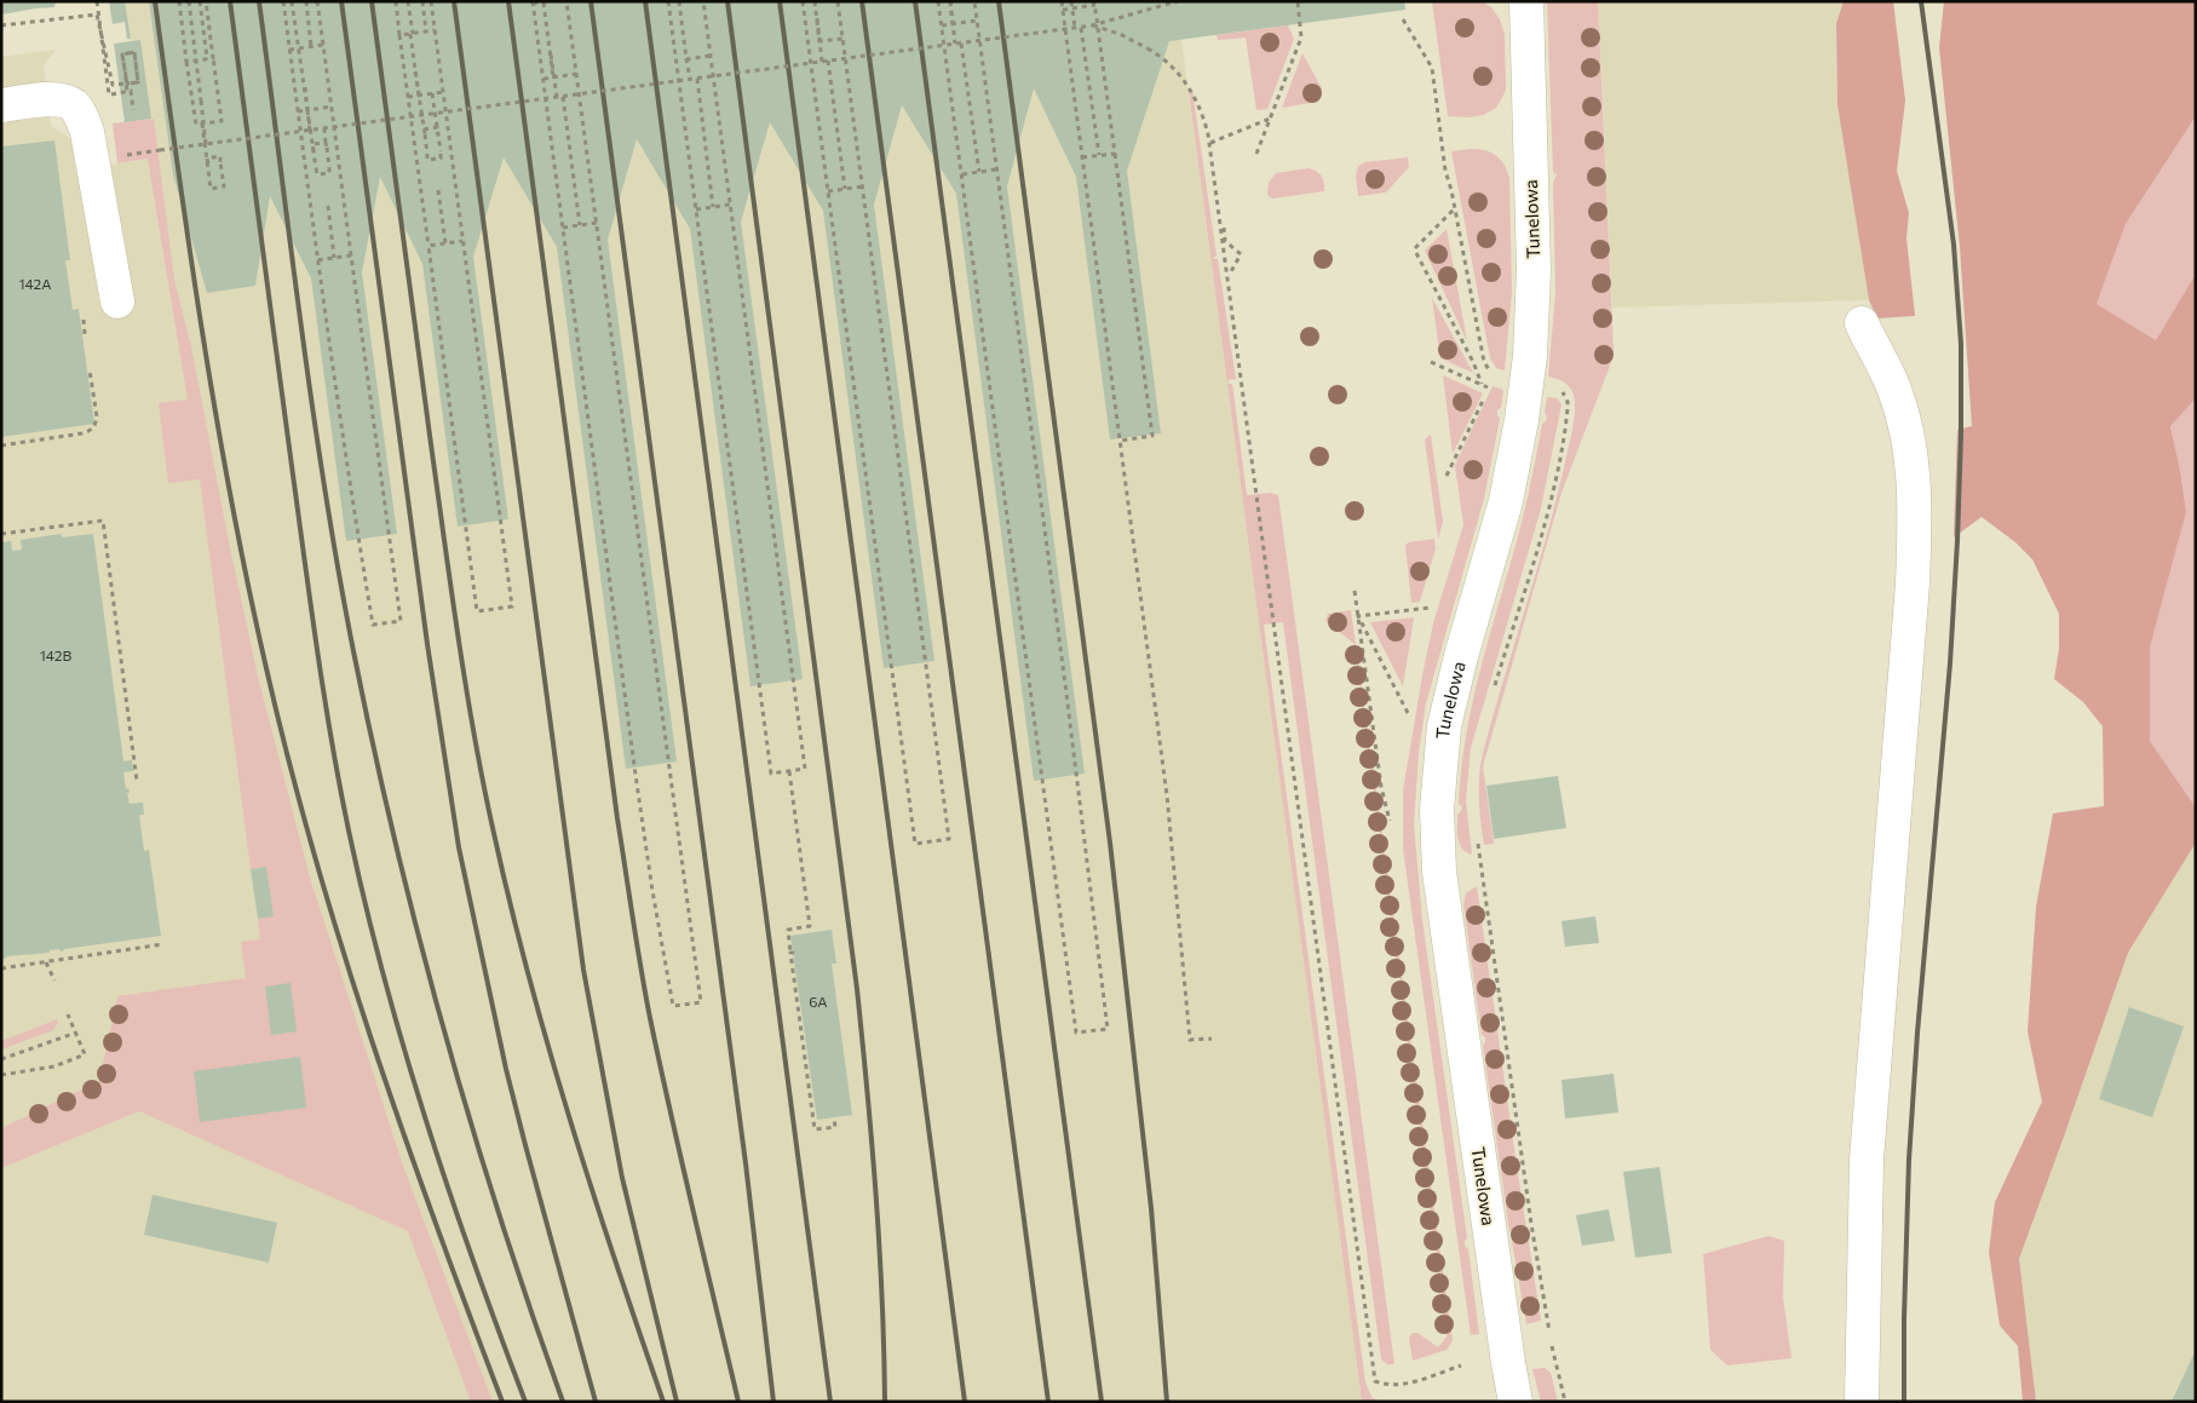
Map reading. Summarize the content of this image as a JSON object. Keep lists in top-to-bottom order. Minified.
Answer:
{"streets":{"street":["Tunelowa"]},"house_numbers":["142A","142B","6A"]}
